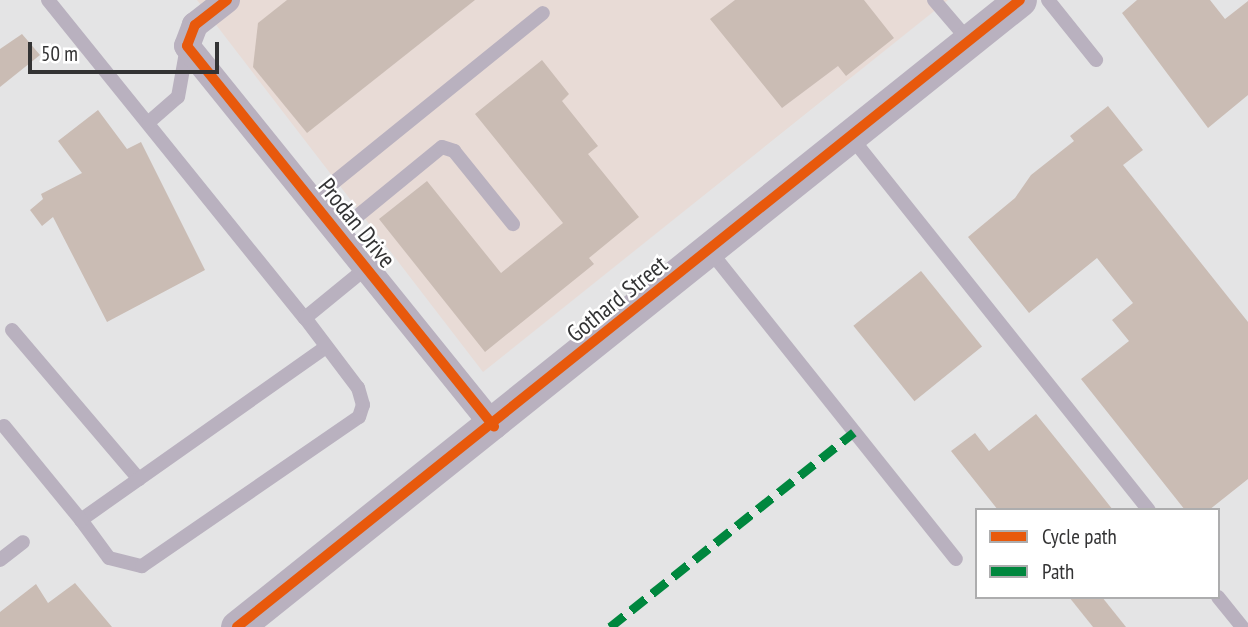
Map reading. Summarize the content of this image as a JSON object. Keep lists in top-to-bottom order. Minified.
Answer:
{"streets":{"street":["Prodan Drive","Gothard Street"]},"crossings":[["Prodan Drive","Gothard Street"]],"legend":["Cycle path","Path"],"scale_bar":"50 m"}
